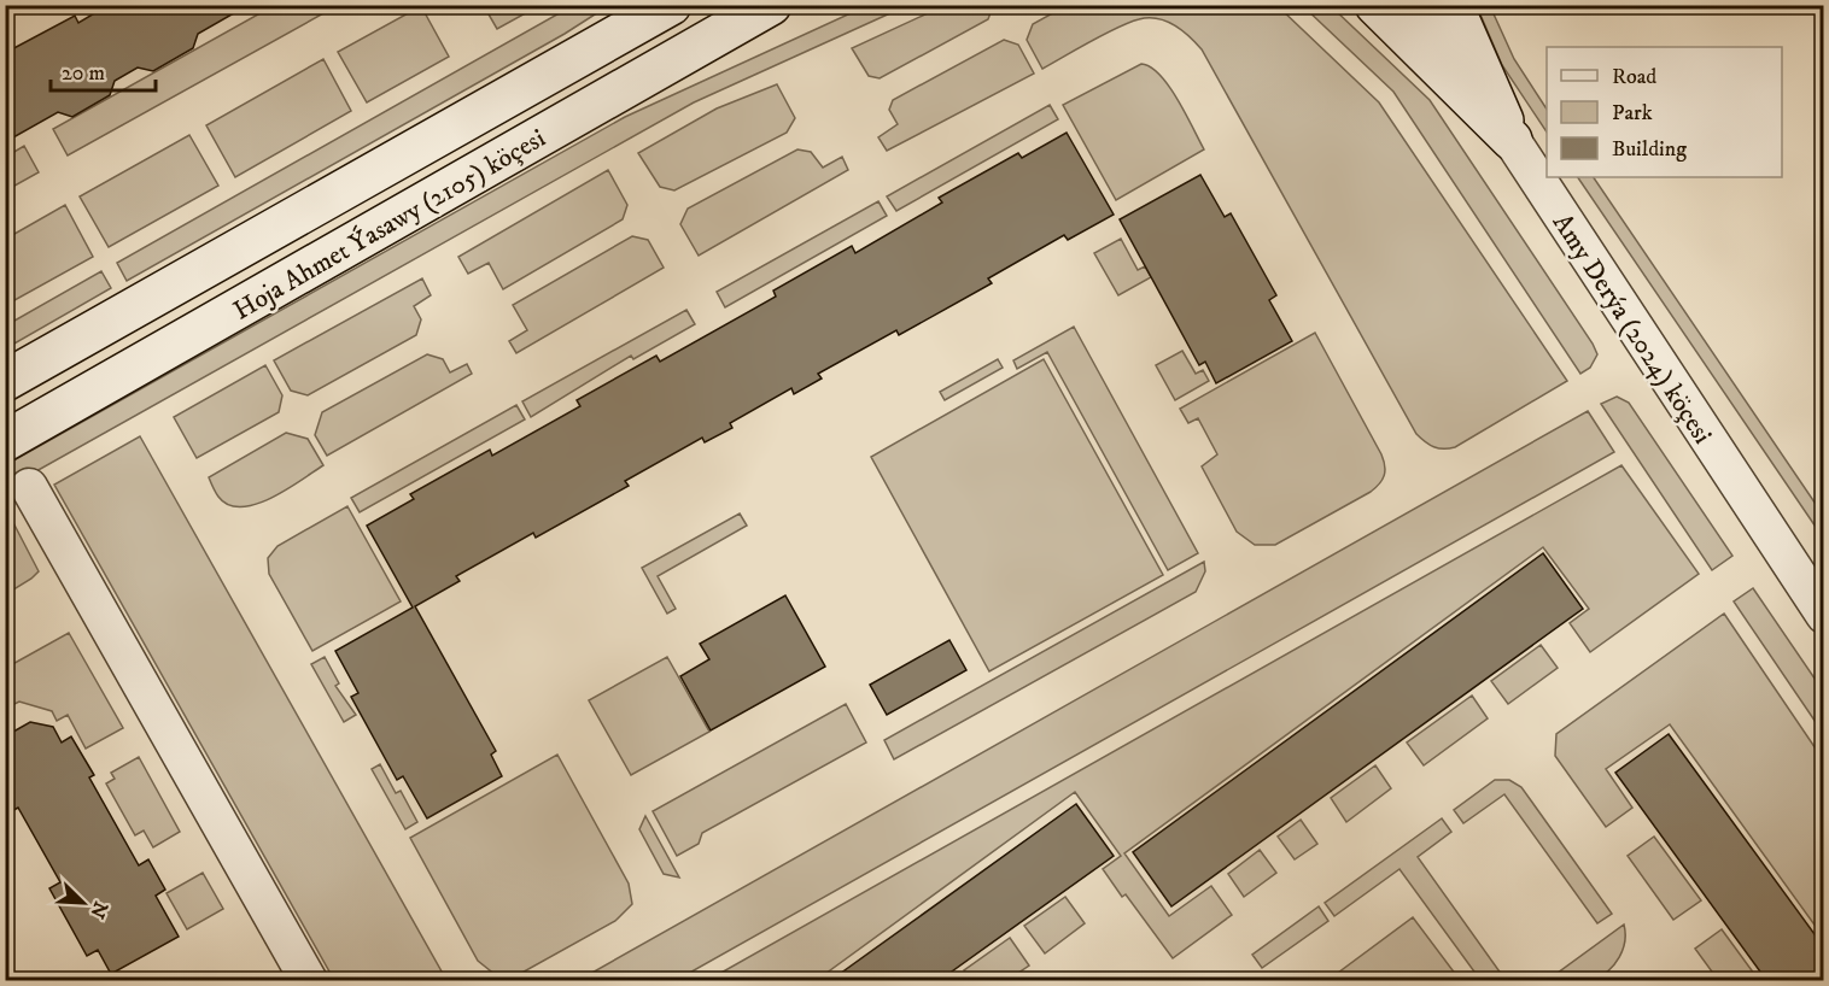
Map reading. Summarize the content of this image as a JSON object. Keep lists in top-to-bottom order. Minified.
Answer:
{"streets":{"main road":["Hoja Ahmet Ýasawy (2105) köçesi"],"street":["Amy Derýa (2024) köçesi"]},"legend":["Road","Park","Building"],"scale_bar":"20 m","north":"bottom right"}
